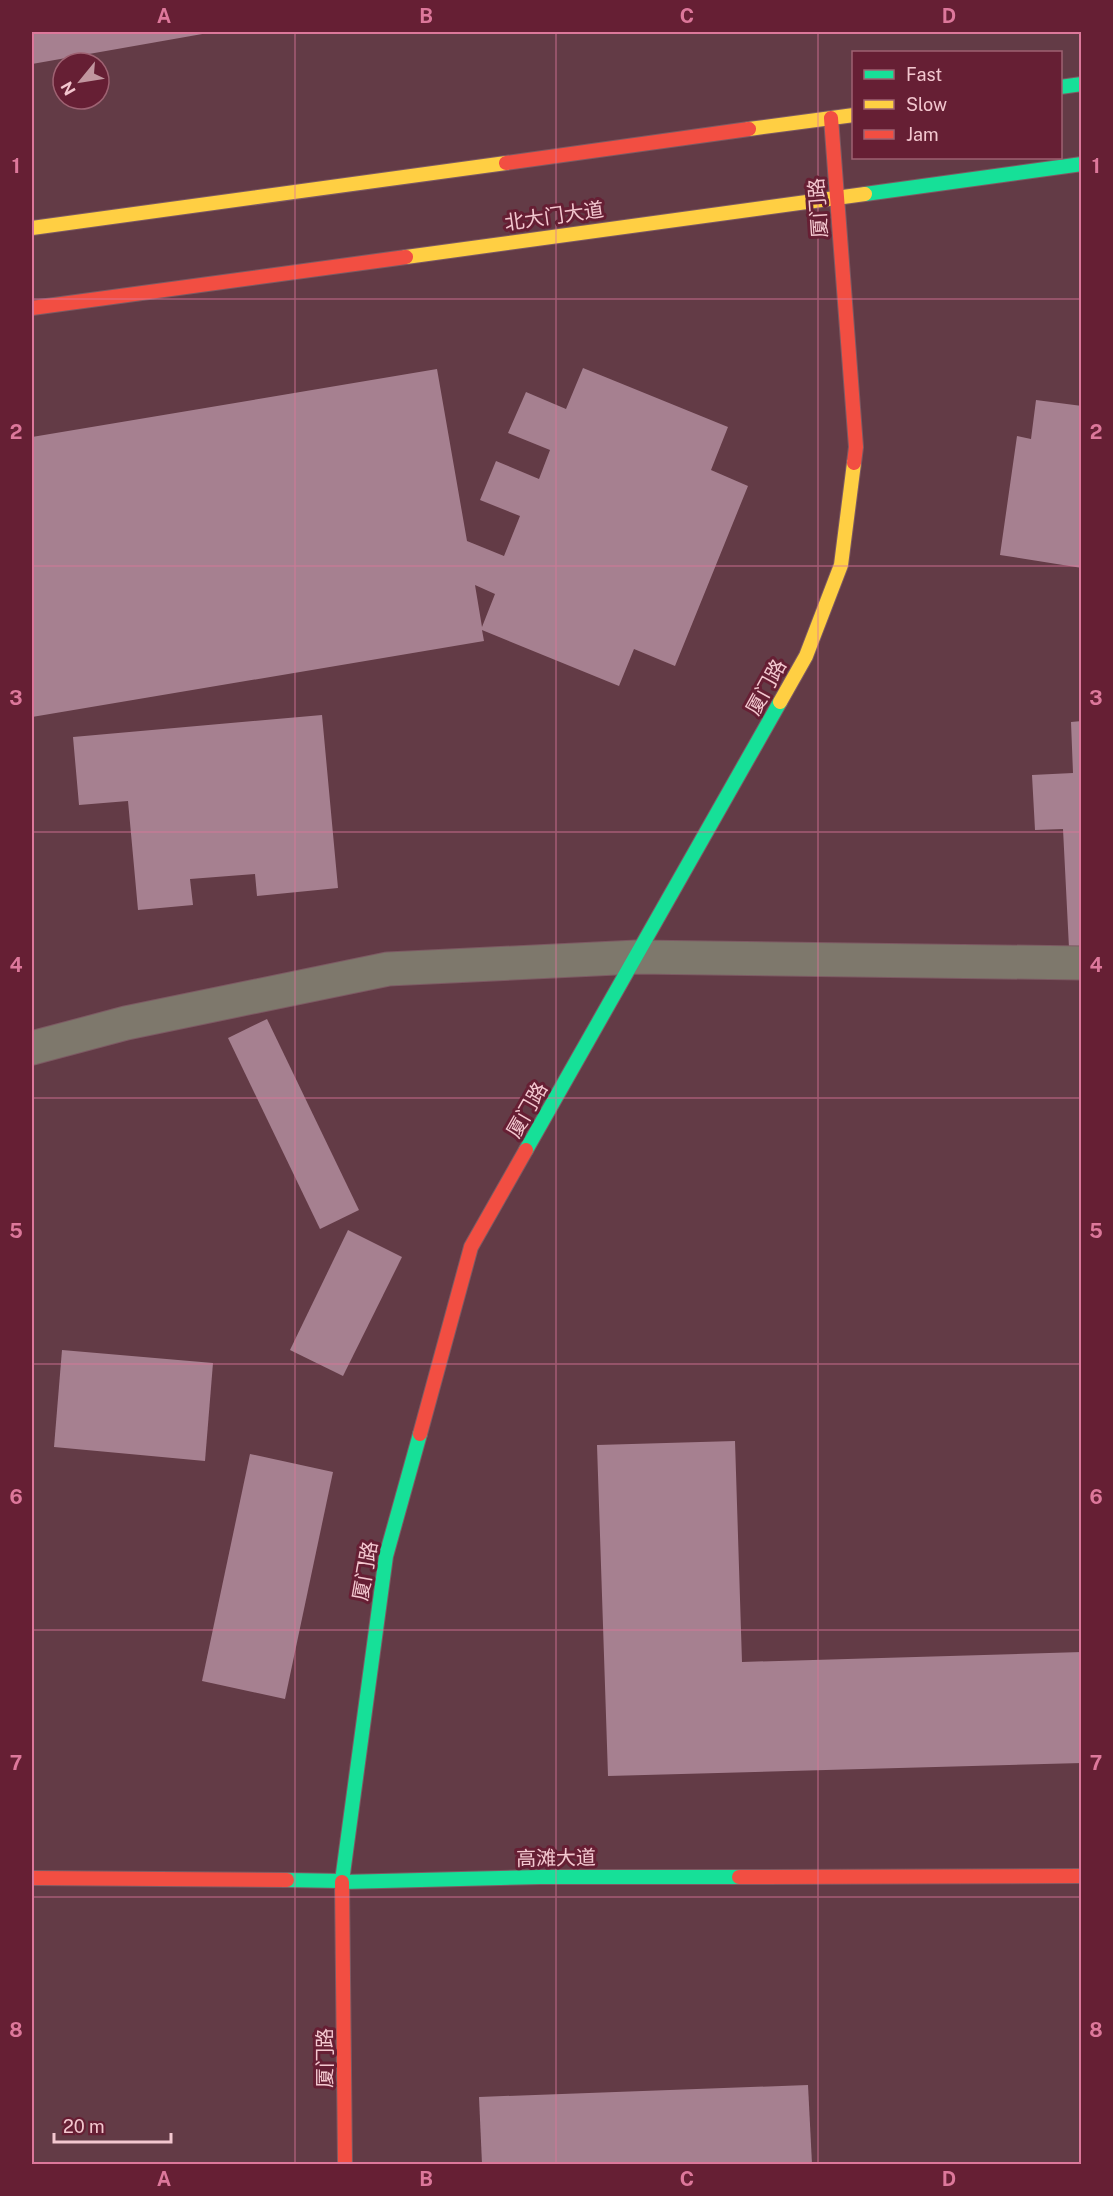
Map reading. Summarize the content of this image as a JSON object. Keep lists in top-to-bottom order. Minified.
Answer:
{"streets":{"main road":["厦门路","北大门大道","高滩大道"]},"crossings":[["厦门路","北大门大道"],["厦门路","高滩大道"]],"legend":["Fast","Slow","Jam"],"scale_bar":"20 m","north":"bottom left","grid":{"columns":["A","B","C","D"],"rows":["1","2","3","4","5","6","7","8"]}}
